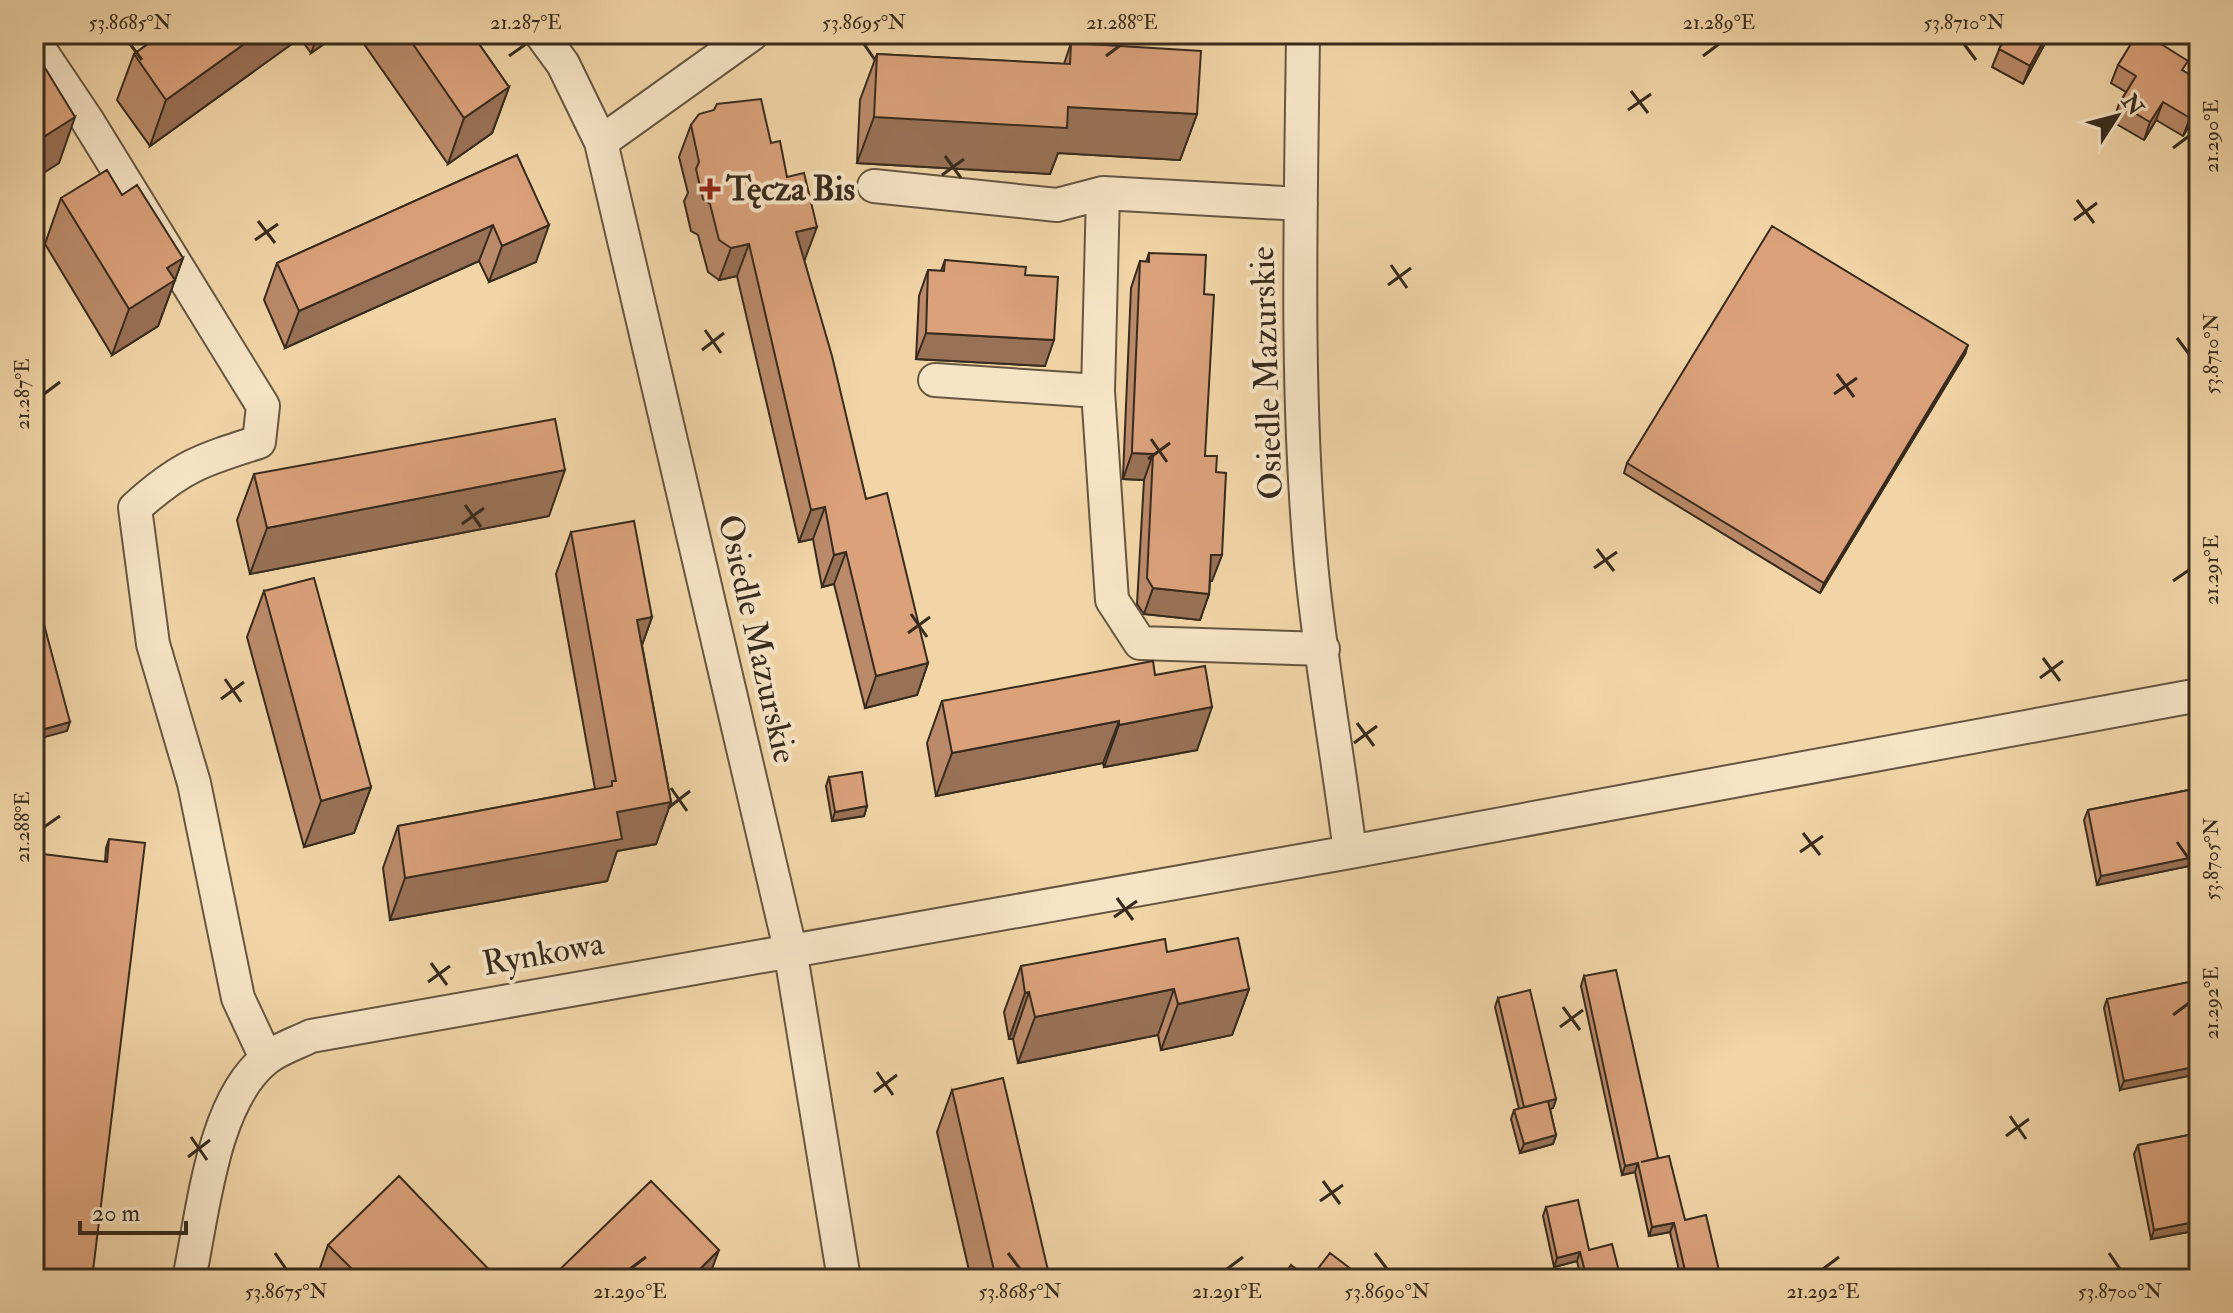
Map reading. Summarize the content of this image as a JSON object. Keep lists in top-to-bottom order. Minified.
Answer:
{"streets":{"street":["Osiedle Mazurskie","Rynkowa"]},"crossings":[["Osiedle Mazurskie","Rynkowa"]],"places":{"health":["Tęcza Bis"]},"scale_bar":"20 m","north":"top right","coordinates":["53.8685°N","21.287°E","53.8695°N","21.288°E","21.289°E","53.8710°N","21.290°E","21.291°E","53.8705°N","21.292°E","53.8675°N","53.8690°N","53.8700°N"]}
